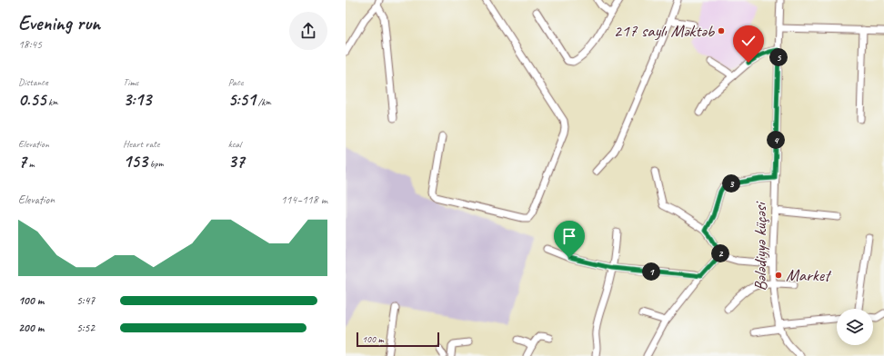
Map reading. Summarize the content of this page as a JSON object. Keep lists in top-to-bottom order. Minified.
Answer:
{"streets":{"street":["Bələdiyyə küçəsi"]},"places":["217 saylı Məktəb","Market"],"scale_bar":"100 m","page":{"heading":["Evening run","18:45"],"pins":["5","4","3","2","1"],"stats":[["Distance","0.55 km"],["Time","3:13"],["Pace","5:51 /km"],["Elevation","7 m"],["Heart rate","153 bpm"],["kcal","37"]],"chart":["Elevation","114–118 m"],"list":[{"name":"100 m","note":"5:47"},{"name":"200 m","note":"5:52"}],"scale":"100 m"}}
